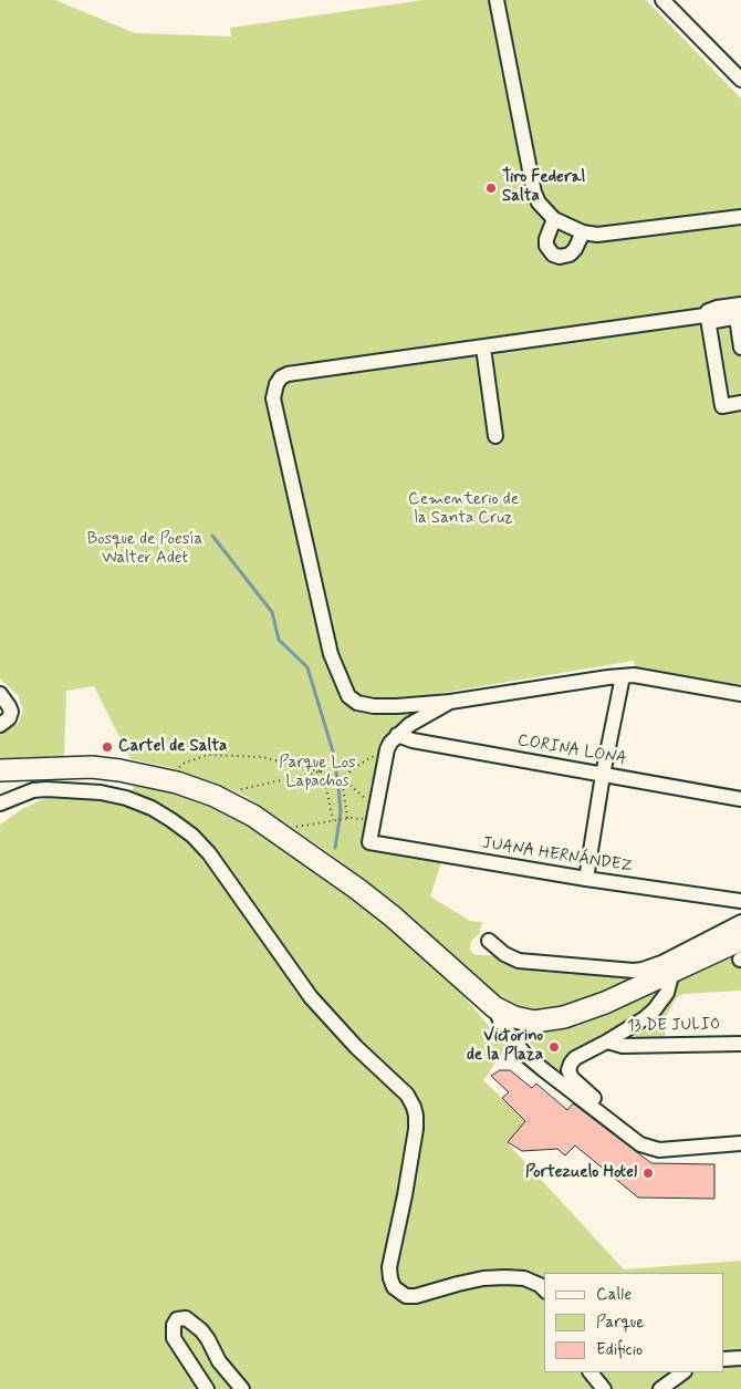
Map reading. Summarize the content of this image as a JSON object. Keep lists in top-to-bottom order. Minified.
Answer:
{"streets":{"street":["CORINA LONA","JUANA HERNÁNDEZ","13 DE JULIO"]},"parks":["Cementerio de la Santa Cruz","Bosque de Poesía Walter Adet","Parque Los Lapachos"],"places":["Tiro Federal Salta","Cartel de Salta","Victorino de la Plaza","Portezuelo Hotel"],"legend":["Calle","Parque","Edificio"]}
